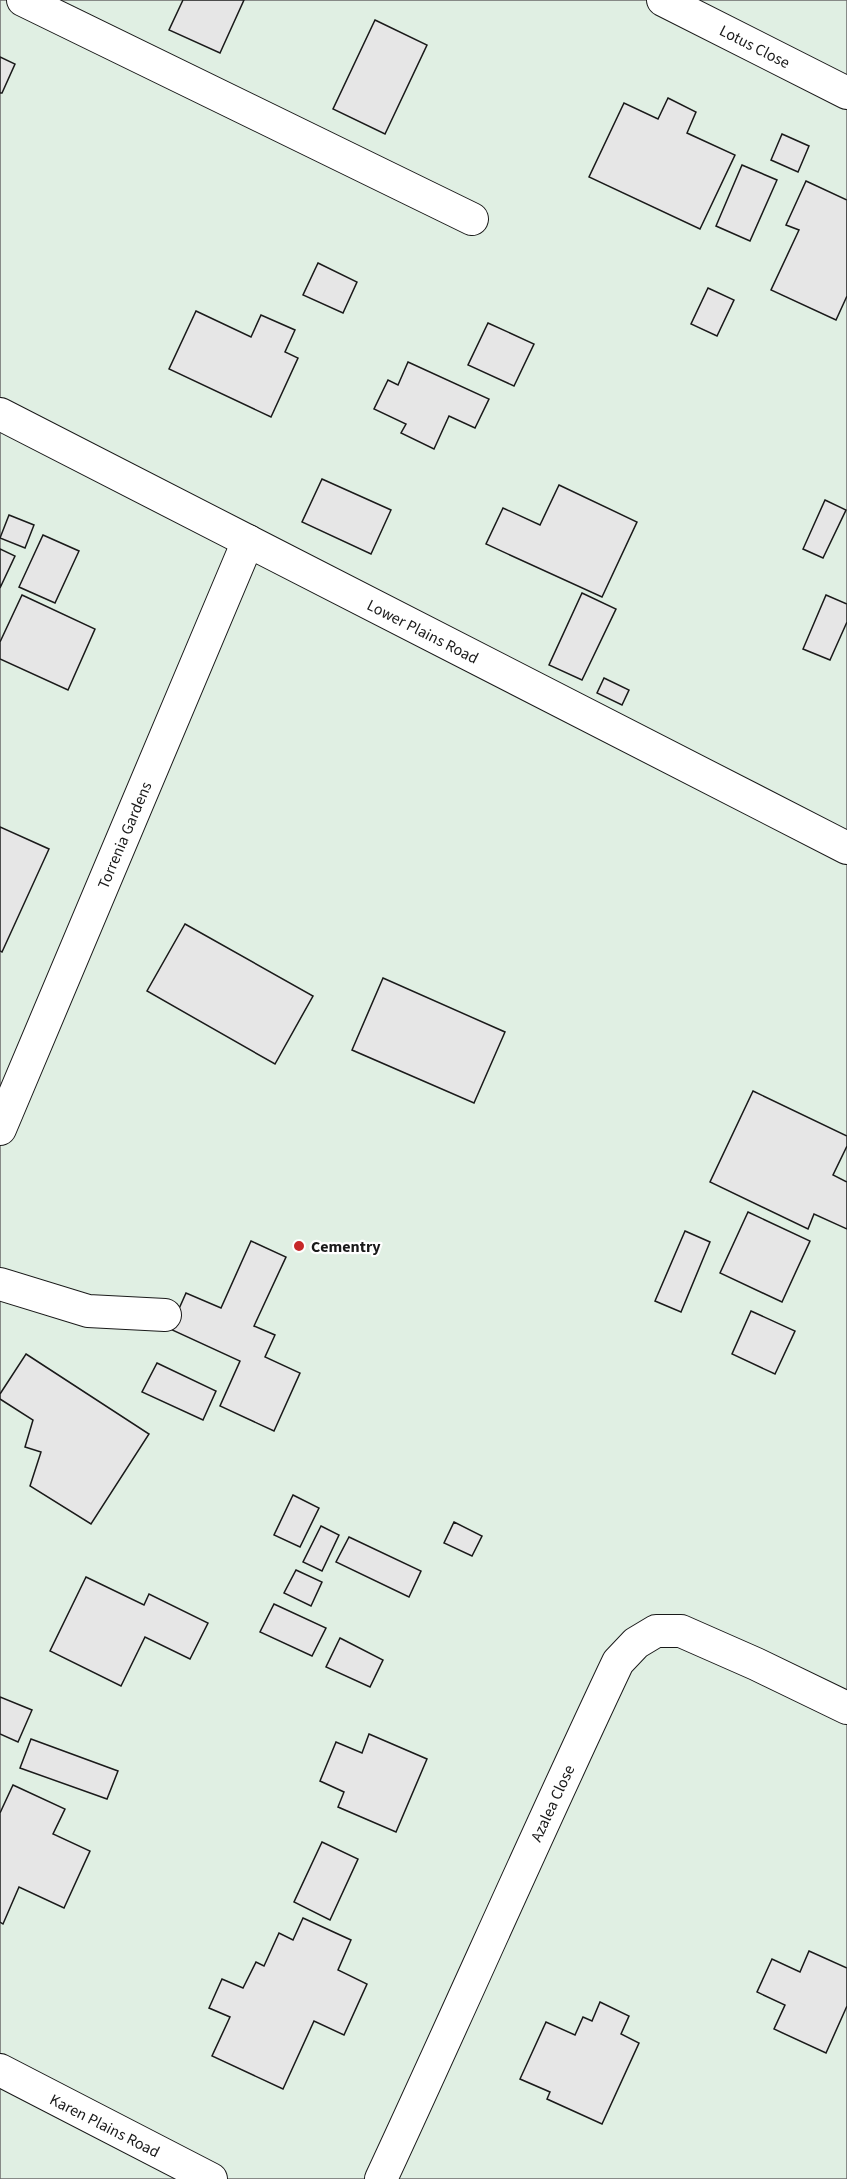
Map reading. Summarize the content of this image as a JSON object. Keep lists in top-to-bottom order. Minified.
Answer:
{"streets":{"street":["Lotus Close","Lower Plains Road","Torrenia Gardens","Azalea Close","Karen Plains Road"]},"crossings":[["Lower Plains Road","Torrenia Gardens"]],"places":["Cementry"]}
